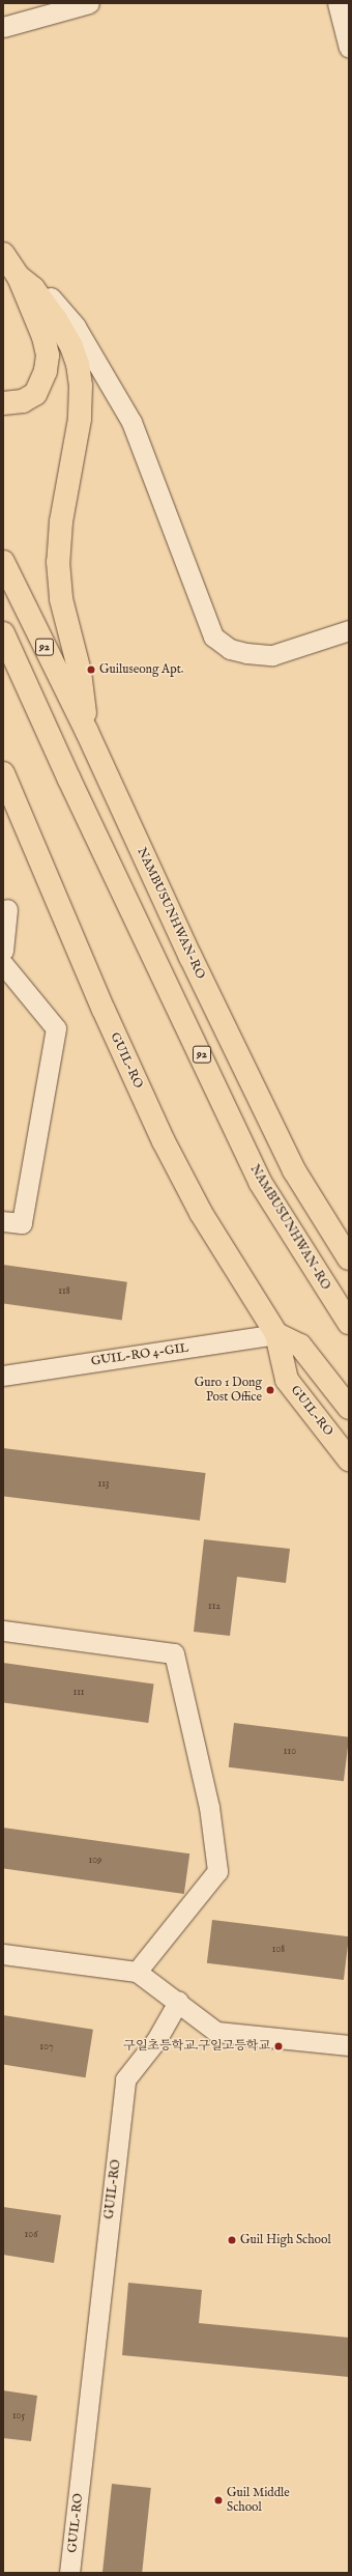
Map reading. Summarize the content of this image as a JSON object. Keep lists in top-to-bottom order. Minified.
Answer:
{"streets":{"main road":["92","NAMBUSUNHWAN-RO","GUIL-RO"],"street":["GUIL-RO 4-GIL"]},"crossings":[["GUIL-RO","GUIL-RO 4-GIL"]],"places":["Guiluseong Apt.","Guro 1 Dong Post Office","구일초등학교.구일고등학교","Guil High School","Guil Middle School"],"house_numbers":["118","113","112","111","110","109","108","107","106","105"]}
